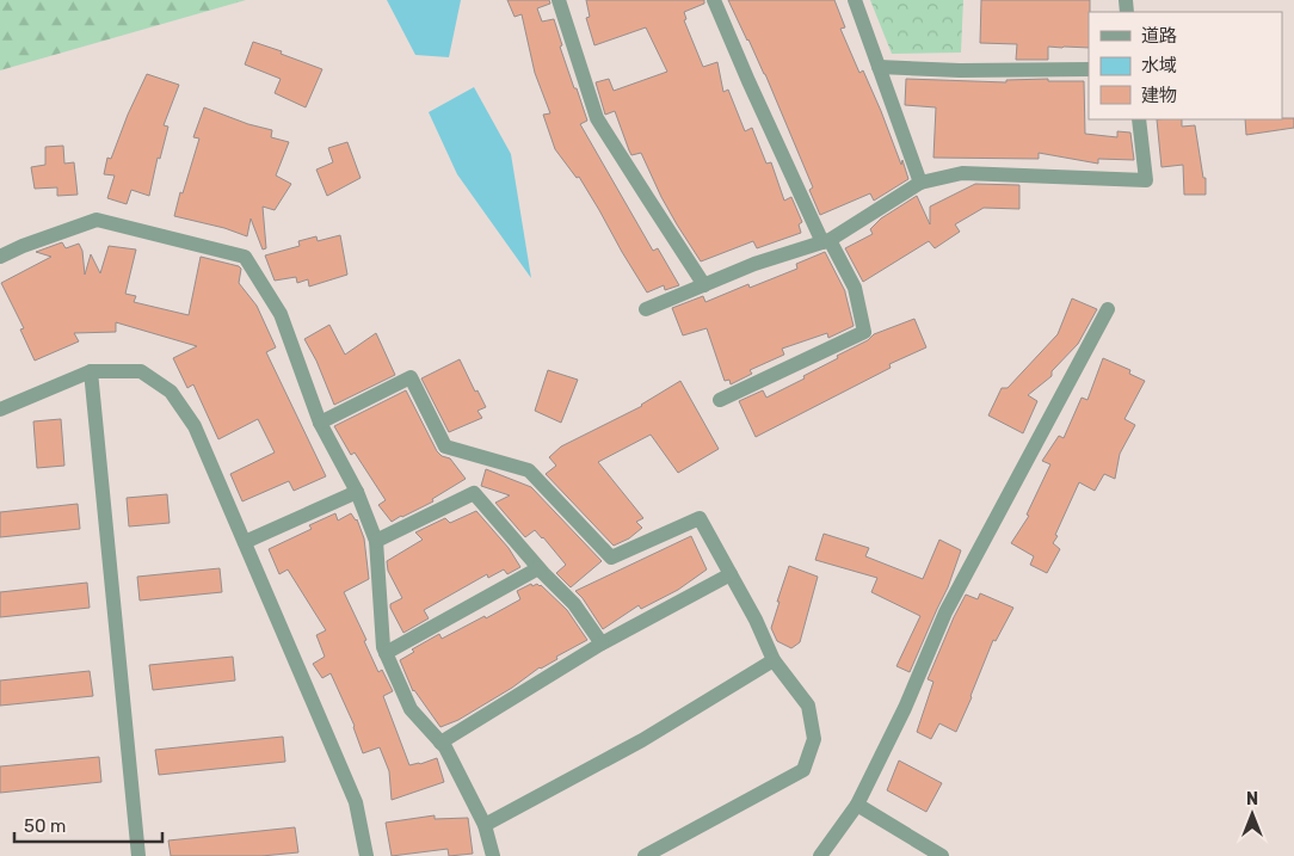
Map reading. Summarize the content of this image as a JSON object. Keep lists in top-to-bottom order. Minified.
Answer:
{"legend":["道路","水域","建物"],"scale_bar":"50 m","north":"top"}
